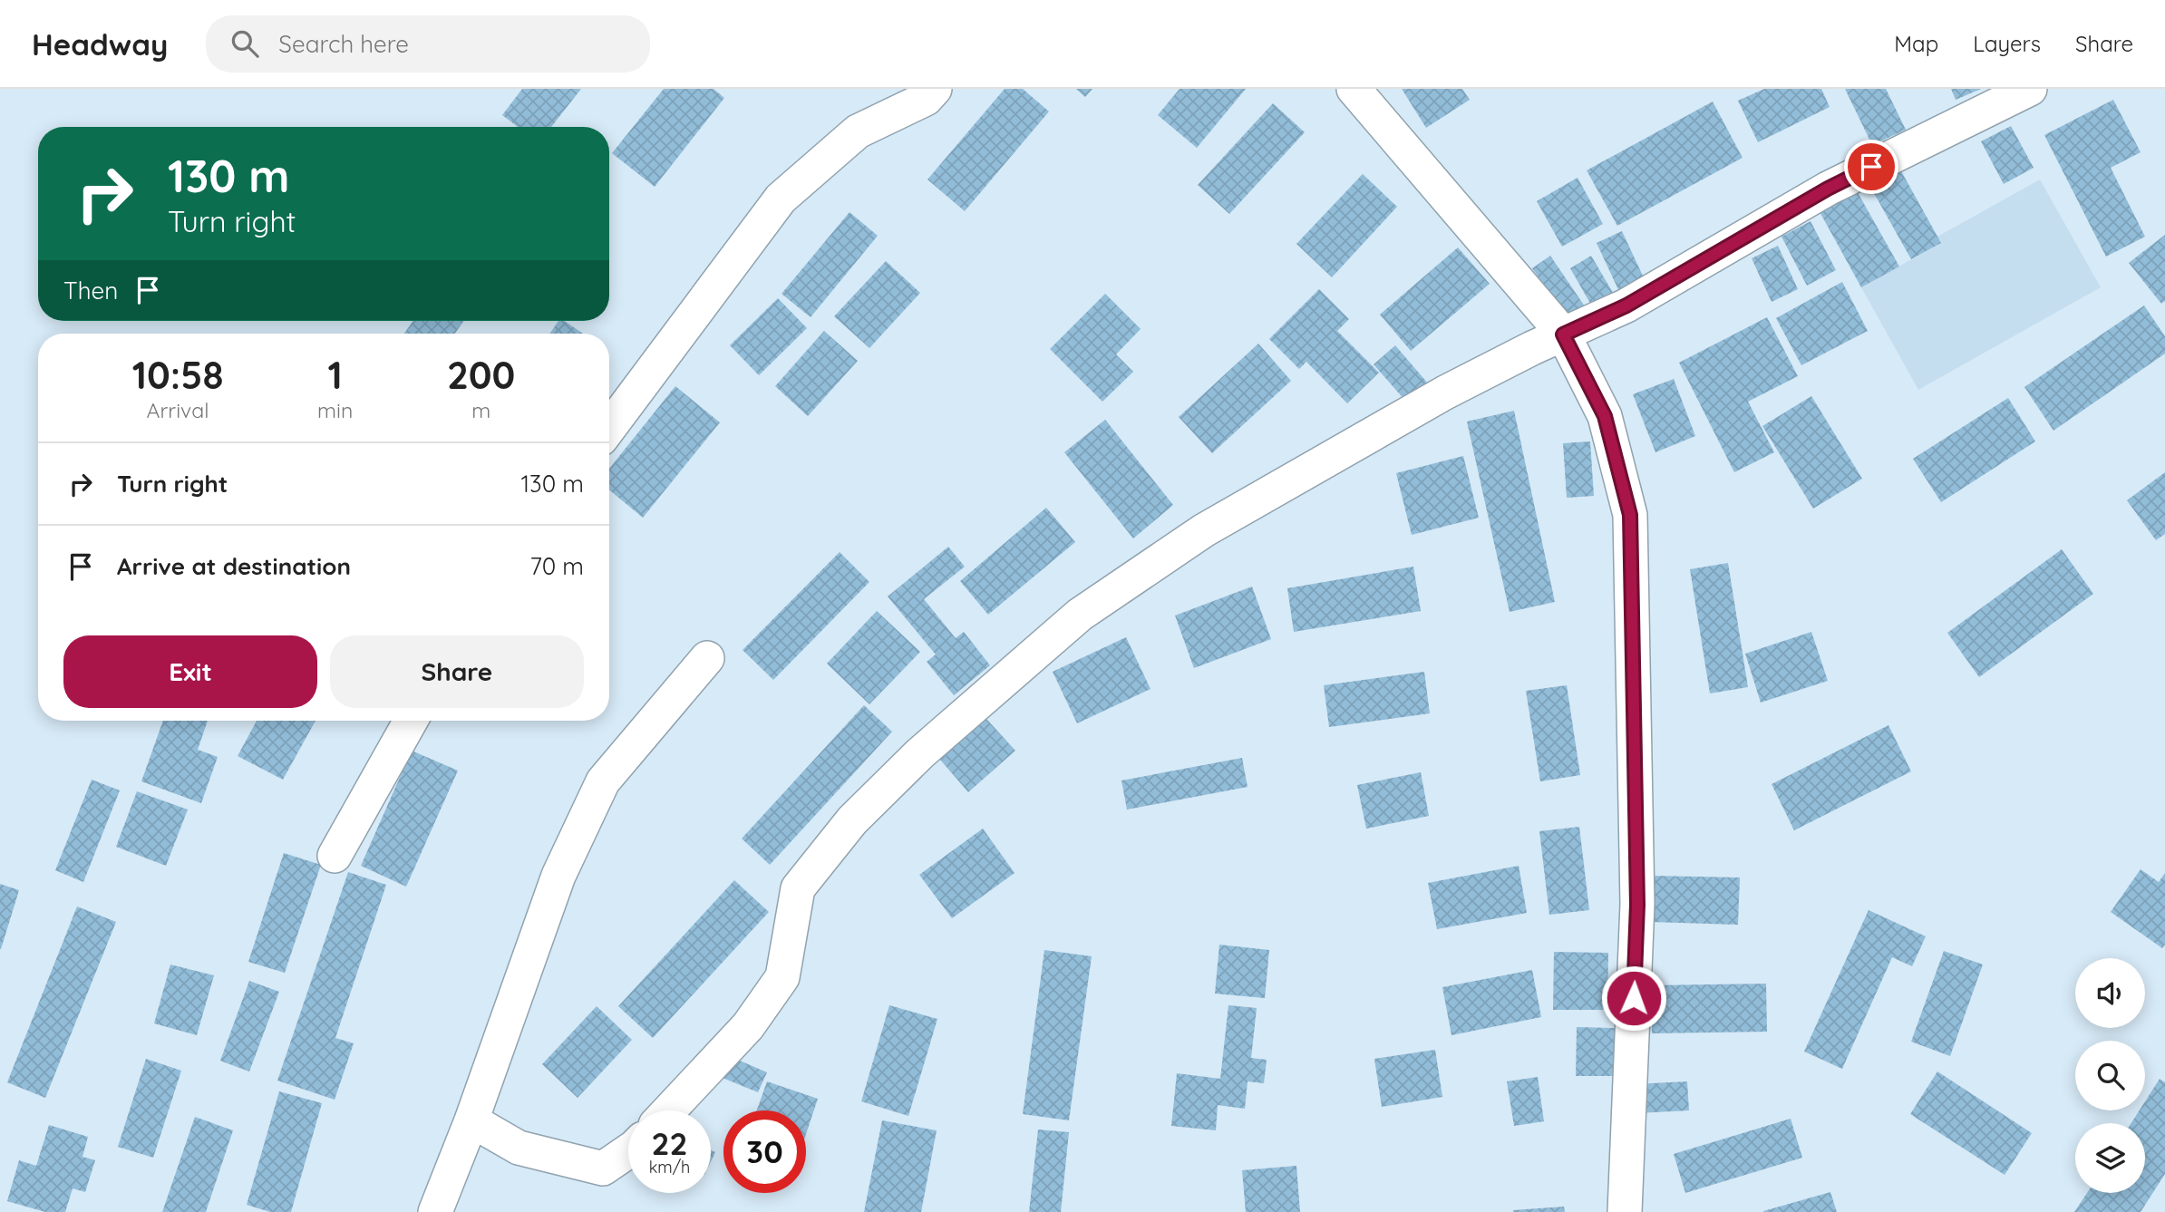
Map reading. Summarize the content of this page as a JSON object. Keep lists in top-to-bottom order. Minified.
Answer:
{"page":{"header":"Headway","search":"Search here","nav":["Map","Layers","Share"],"turn":["130 m","Turn right"],"then":"Then","eta":["10:58","Arrival","1","min","200","m"],"list":[{"name":"Turn right","value":"130 m"},{"name":"Arrive at destination","value":"70 m"}],"buttons":["Exit","Share"],"speed":"22 km/h","limit":"30"}}
